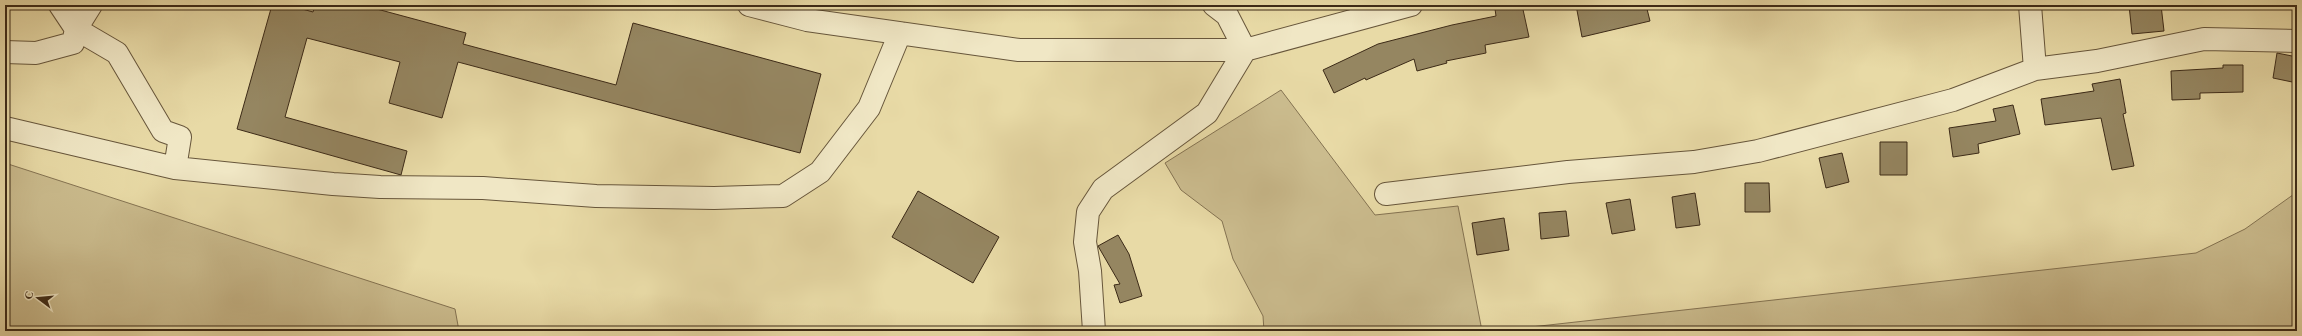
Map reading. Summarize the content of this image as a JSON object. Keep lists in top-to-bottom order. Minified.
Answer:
{"north":"left"}
